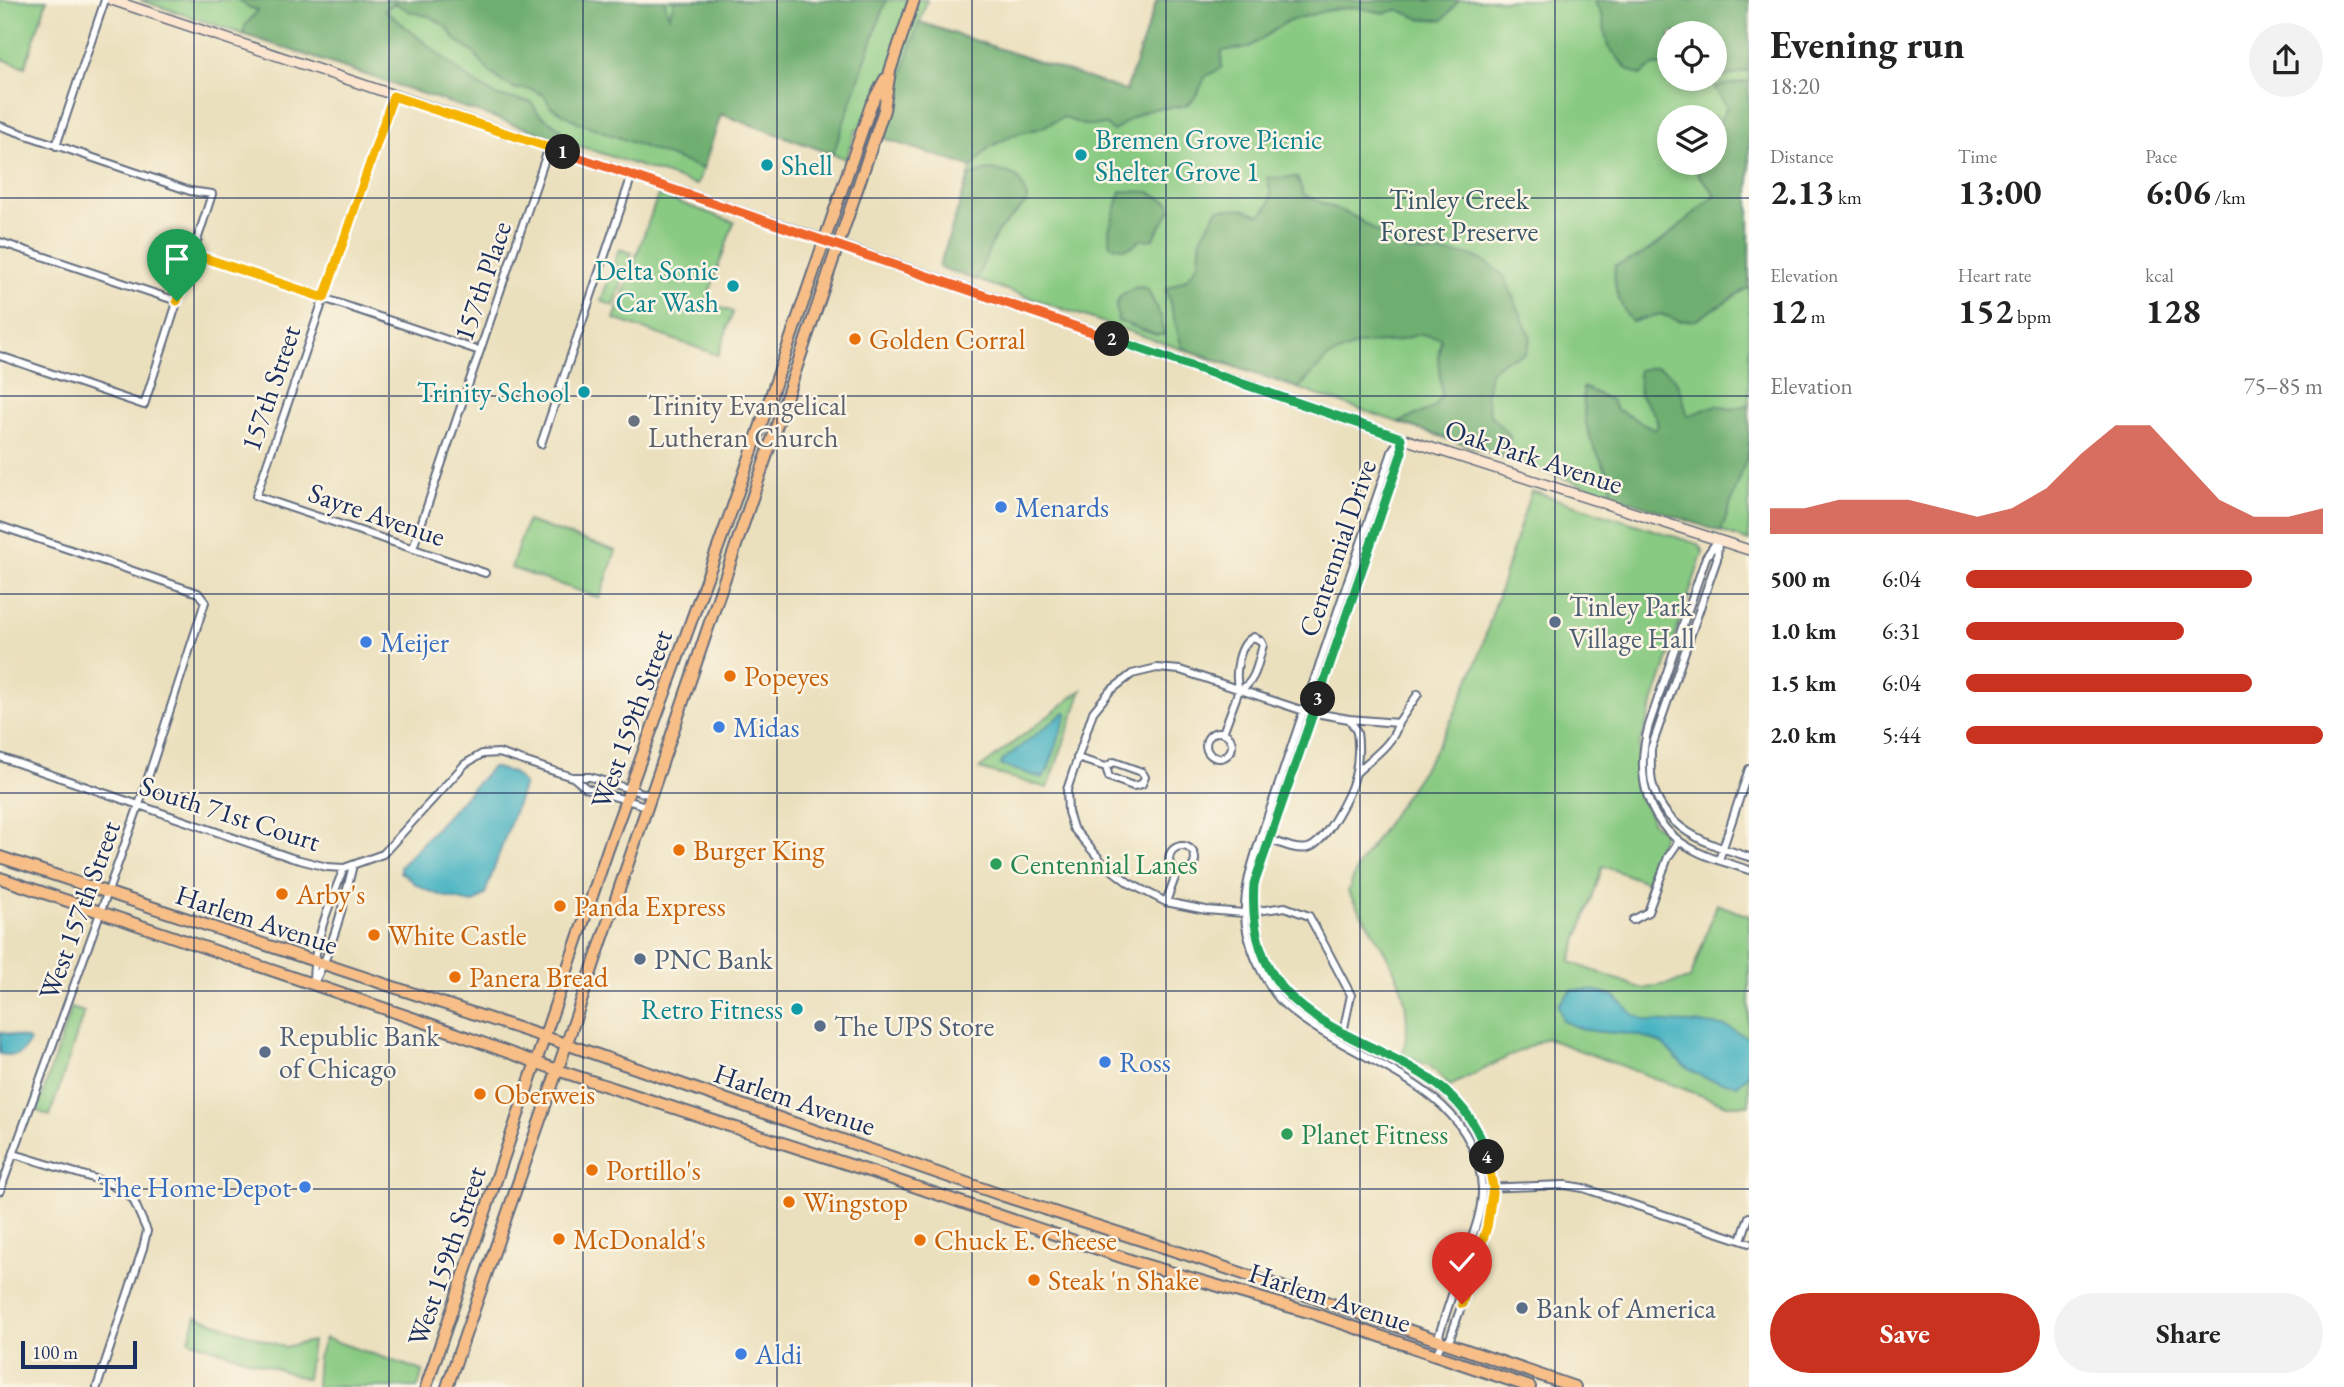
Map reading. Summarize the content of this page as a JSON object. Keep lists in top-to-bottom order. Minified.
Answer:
{"streets":{"main road":["West 159th Street","Harlem Avenue"],"street":["157th Place","157th Street","Oak Park Avenue","Sayre Avenue","Centennial Drive","South 71st Court","West 157th Street"]},"crossings":[["157th Place","Oak Park Avenue"],["157th Place","Sayre Avenue"],["157th Street","Oak Park Avenue"],["157th Street","Sayre Avenue"],["Oak Park Avenue","Centennial Drive"],["Oak Park Avenue","West 159th Street"],["Centennial Drive","Harlem Avenue"],["West 159th Street","South 71st Court"],["West 159th Street","Harlem Avenue"],["South 71st Court","West 157th Street"],["West 157th Street","Harlem Avenue"]],"parks":["Tinley Creek Forest Preserve"],"places":["Bremen Grove Picnic Shelter Grove 1","Shell","Delta Sonic Car Wash","Golden Corral","Trinity School","Trinity Evangelical Lutheran Church","Menards","Tinley Park Village Hall","Meijer","Popeyes","Midas","Burger King","Centennial Lanes","Arby's","Panda Express","White Castle","PNC Bank","Panera Bread","Retro Fitness","The UPS Store","Republic Bank of Chicago","Ross","Oberweis","Planet Fitness","Portillo's","The Home Depot","Wingstop","McDonald's","Chuck E. Cheese","Steak 'n Shake","Bank of America","Aldi"],"scale_bar":"100 m","page":{"heading":["Evening run","18:20"],"stats":[["Distance","2.13 km"],["Time","13:00"],["Pace","6:06 /km"],["Elevation","12 m"],["Heart rate","152 bpm"],["kcal","128"]],"pins":["1","2","3","4"],"chart":["Elevation","75–85 m"],"list":[{"name":"500 m","note":"6:04"},{"name":"1.0 km","note":"6:31"},{"name":"1.5 km","note":"6:04"},{"name":"2.0 km","note":"5:44"}],"buttons":["Save","Share"],"scale":"100 m"}}
